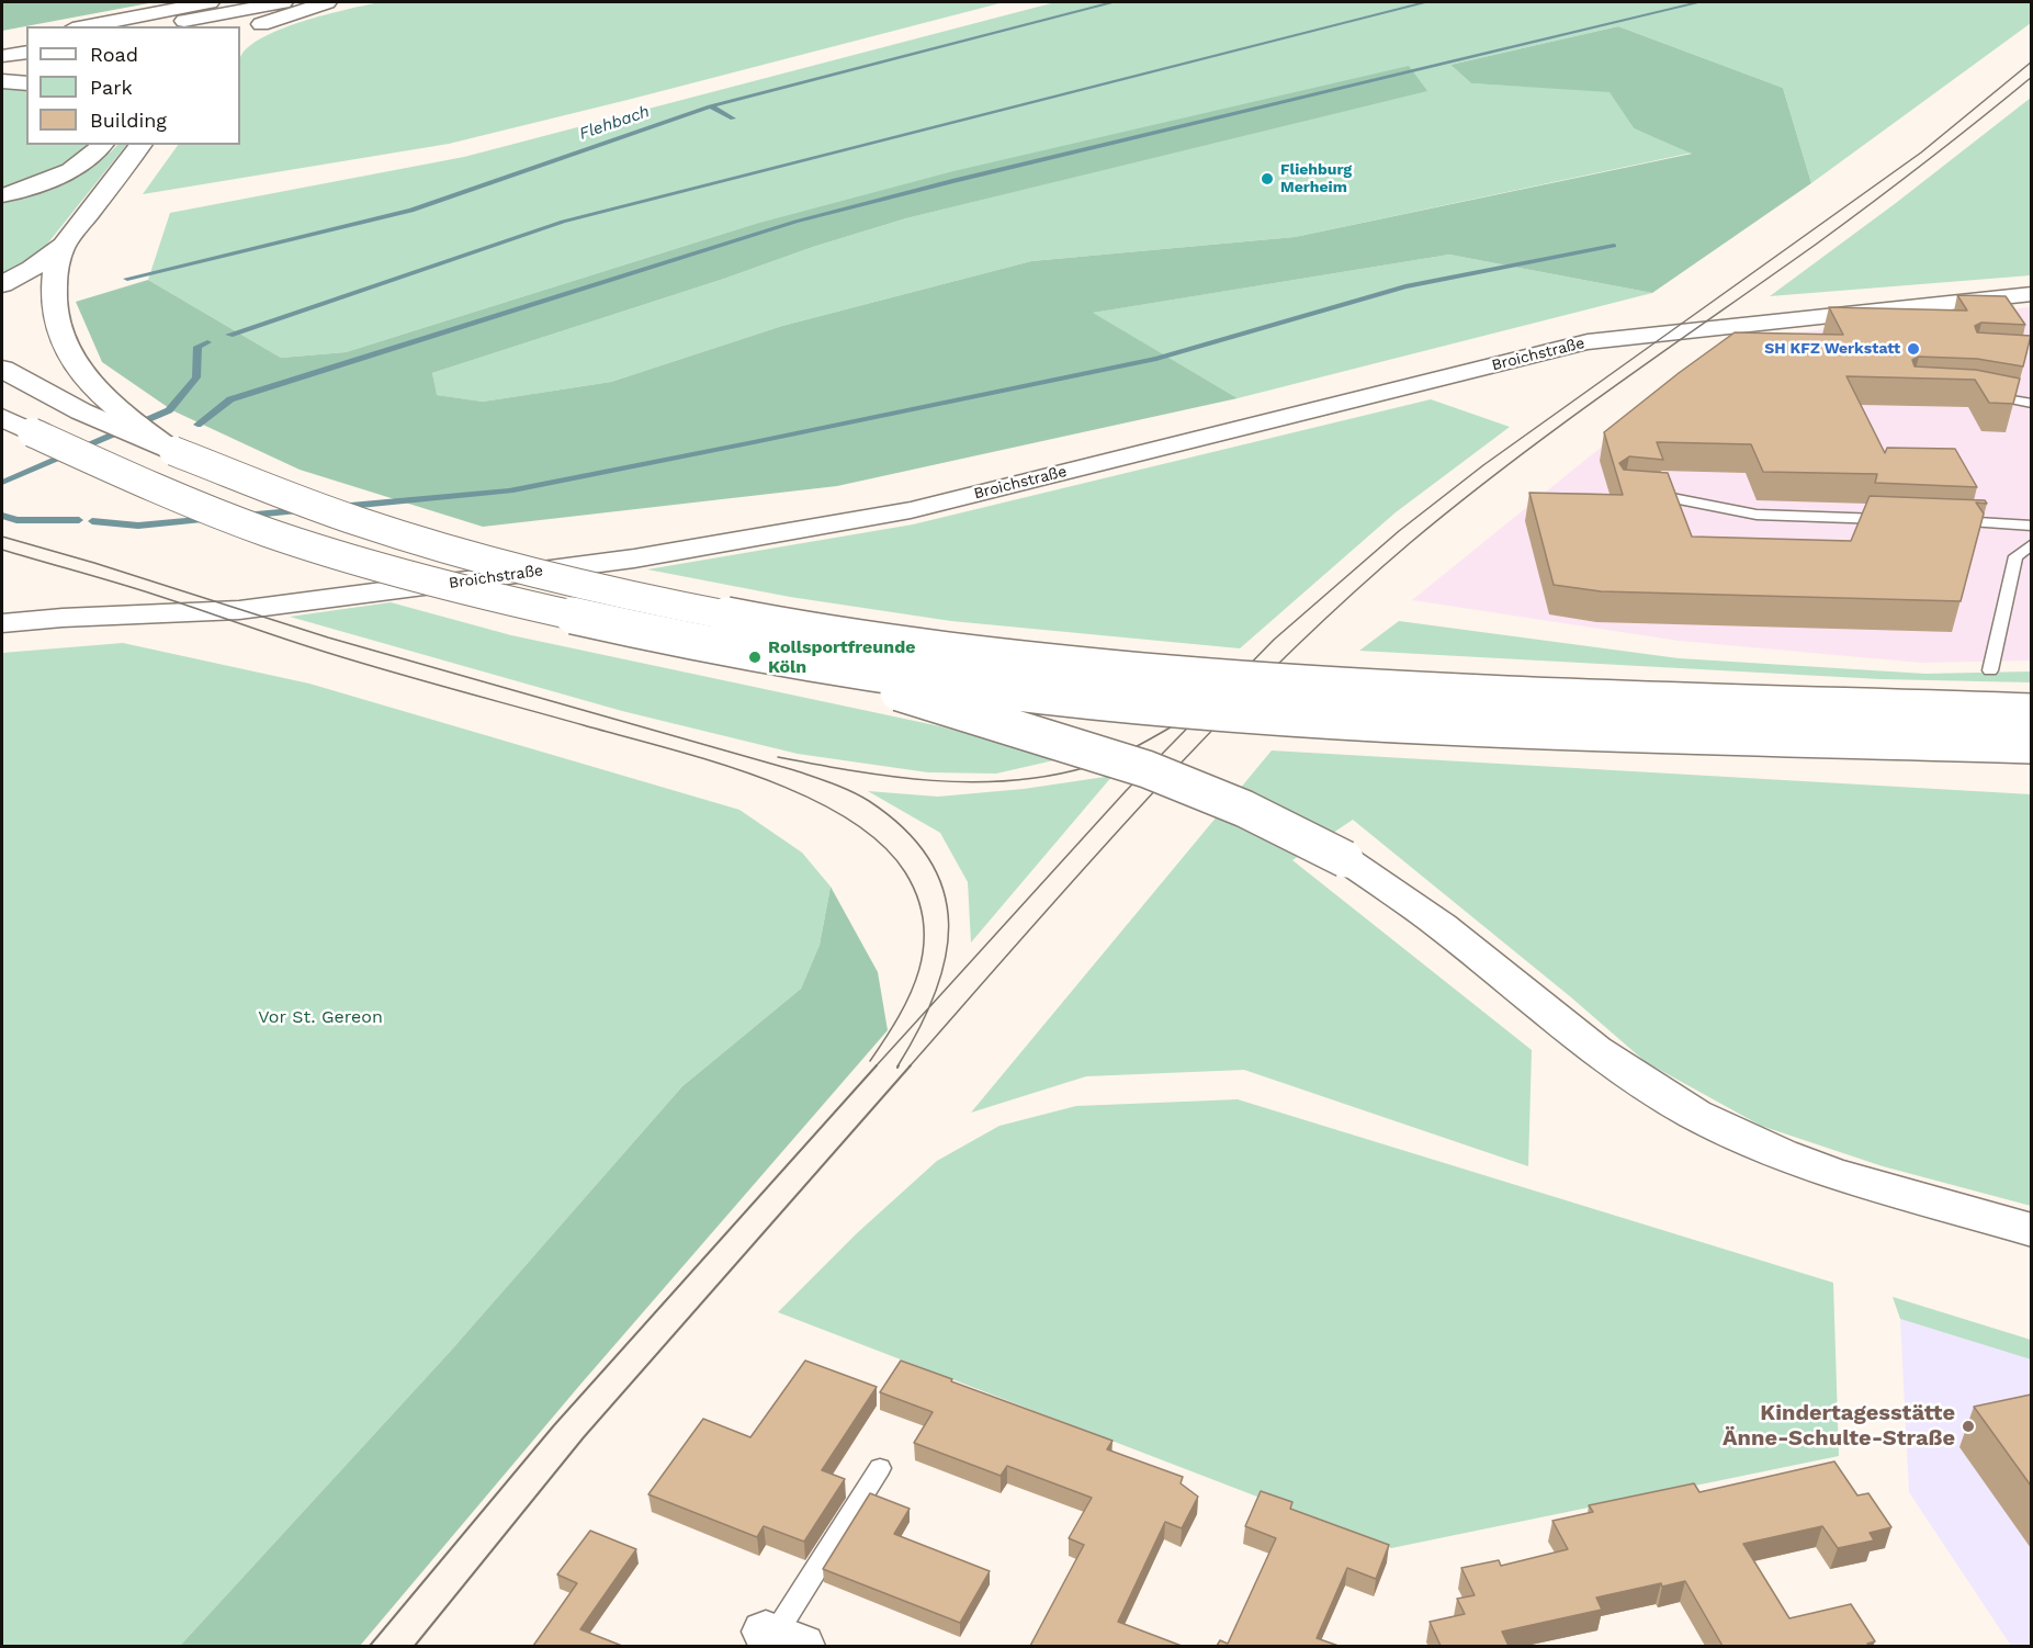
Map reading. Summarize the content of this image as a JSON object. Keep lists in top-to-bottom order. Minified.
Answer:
{"streets":{"street":["Broichstraße"]},"water":["Flehbach"],"parks":["Vor St. Gereon"],"places":["Fliehburg Merheim","SH KFZ Werkstatt","Rollsportfreunde Köln","Kindertagesstätte Änne-Schulte-Straße"],"legend":["Road","Park","Building"]}
